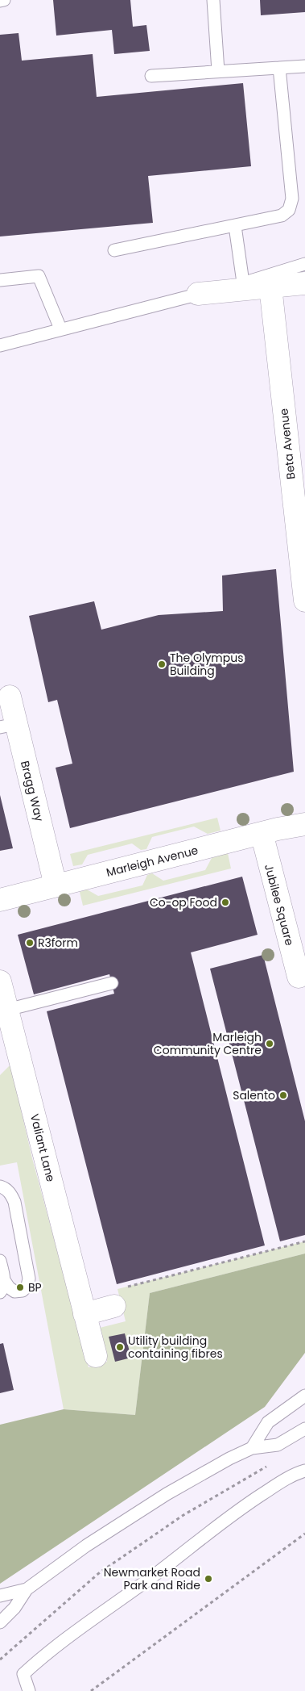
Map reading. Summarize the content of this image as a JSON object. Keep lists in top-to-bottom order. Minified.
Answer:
{"streets":{"street":["Beta Avenue","Bragg Way","Marleigh Avenue","Jubilee Square","Valiant Lane"]},"crossings":[["Bragg Way","Marleigh Avenue"],["Marleigh Avenue","Jubilee Square"]],"places":["The Olympus Building","Co-op Food","R3form","Marleigh Community Centre","Salento","BP","Utility building containing fibres","Newmarket Road Park and Ride"]}
